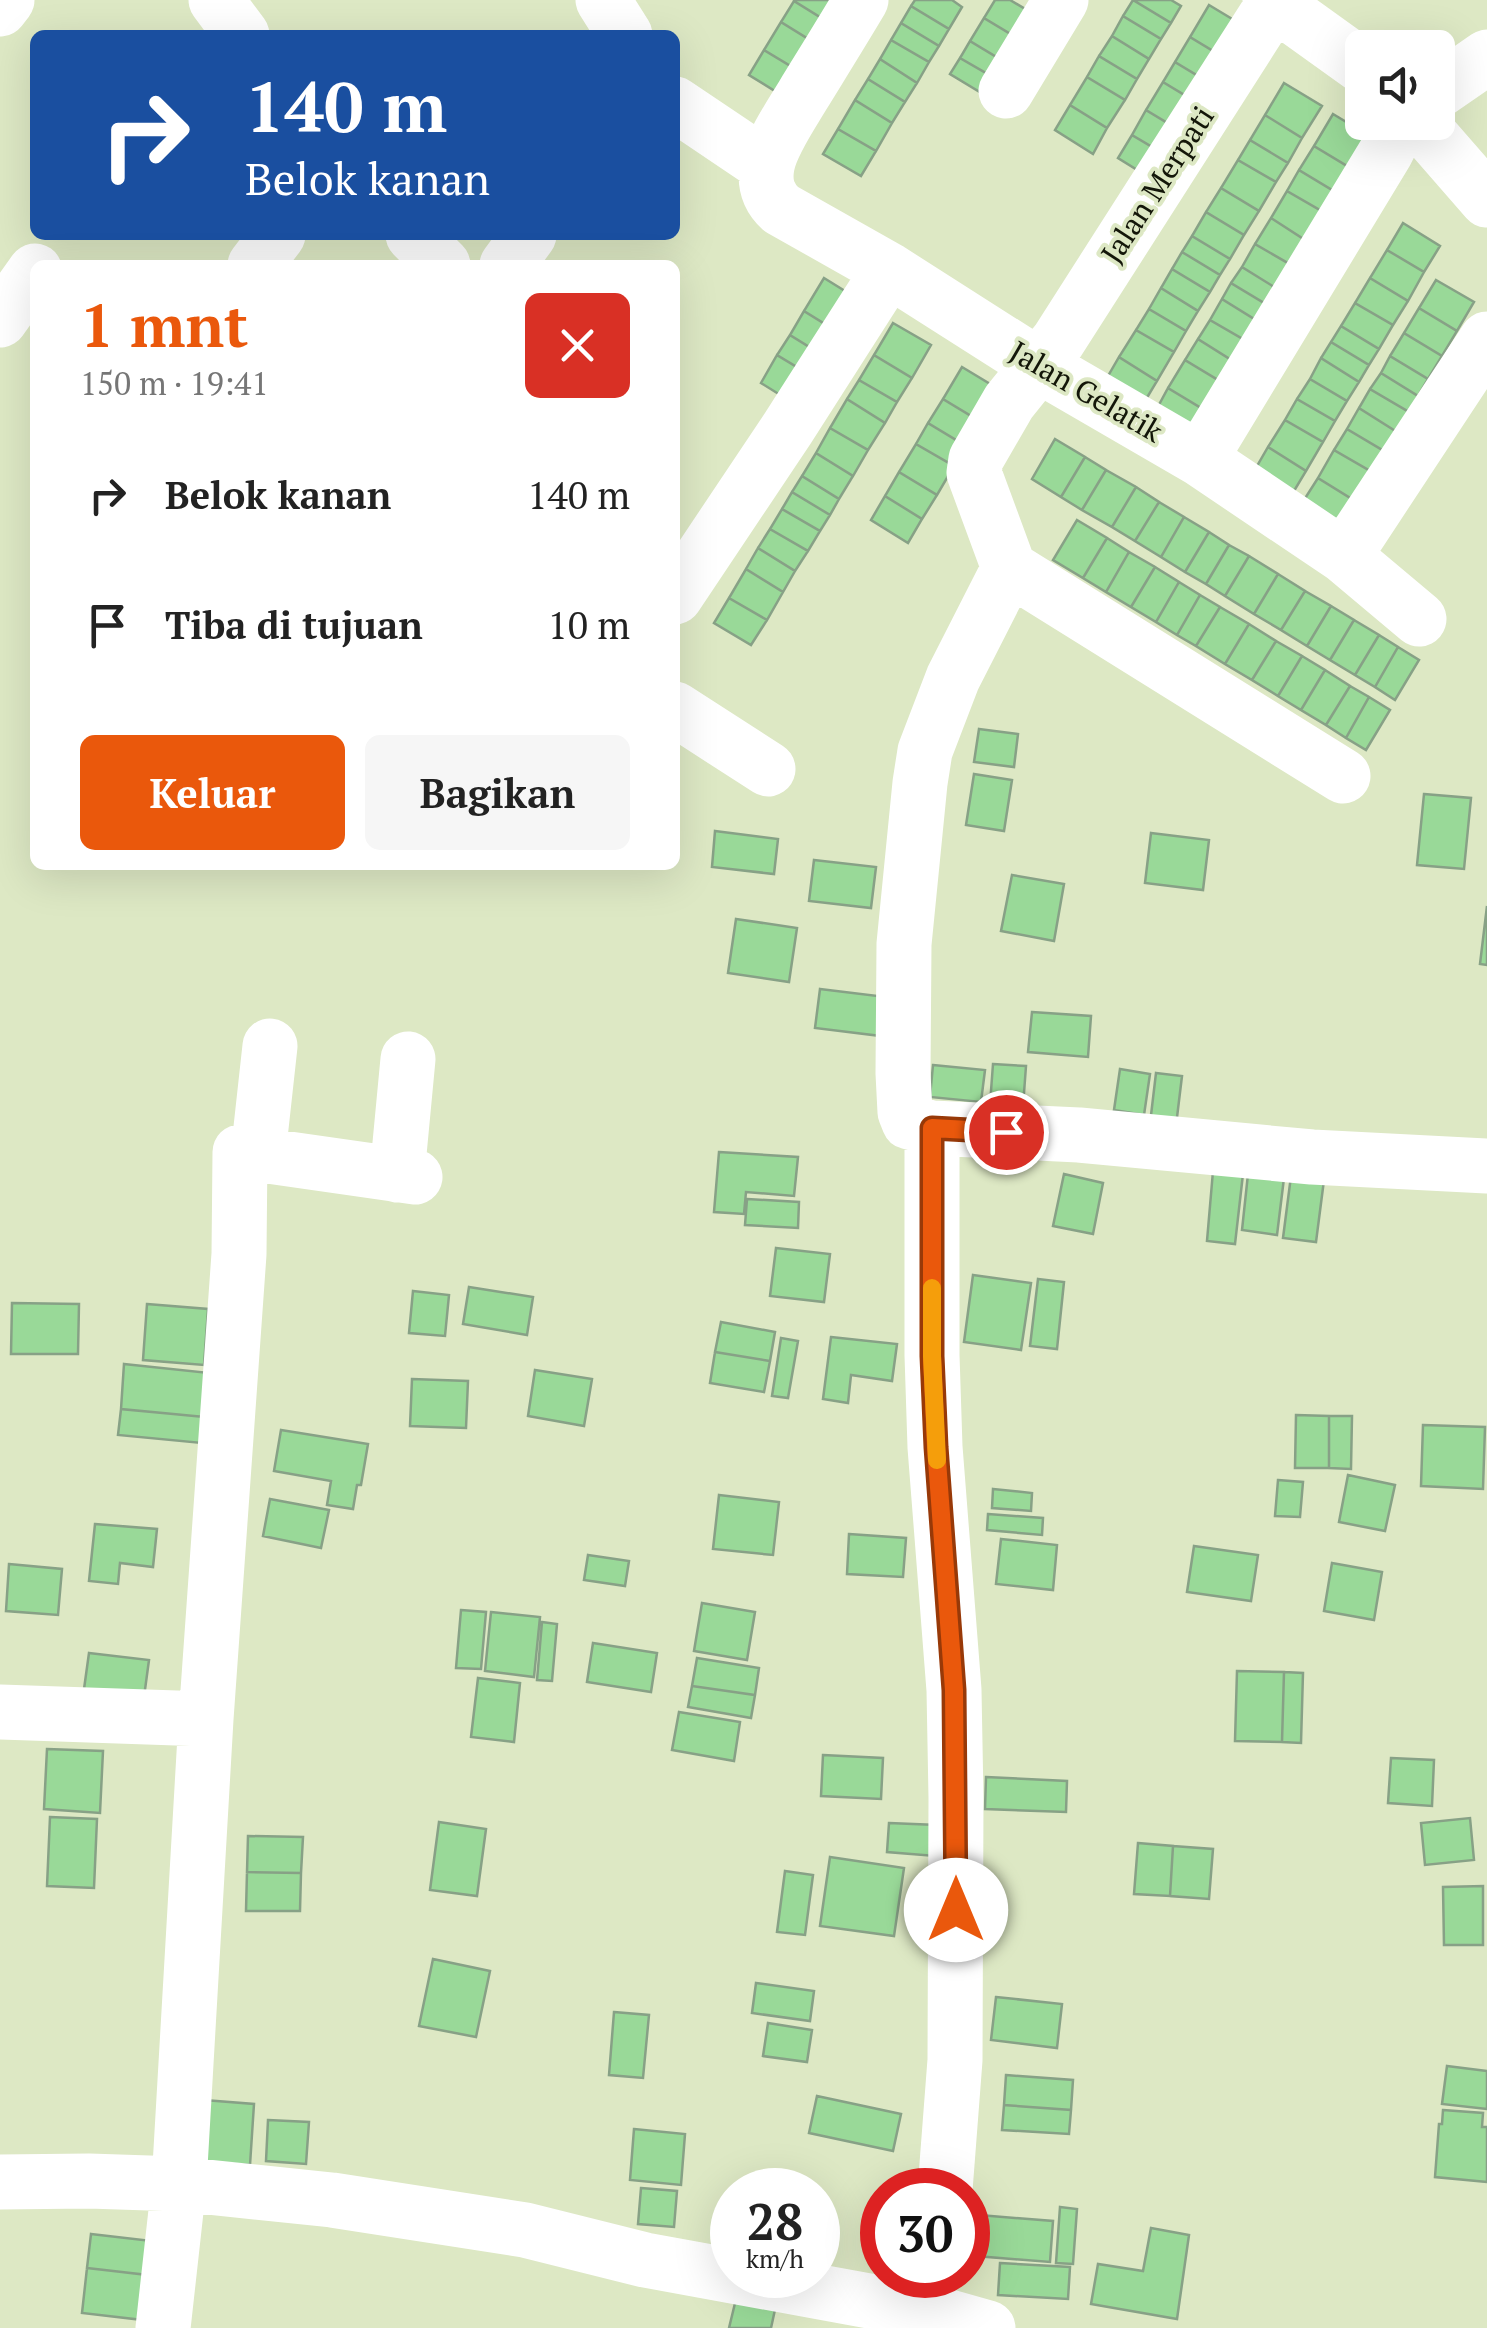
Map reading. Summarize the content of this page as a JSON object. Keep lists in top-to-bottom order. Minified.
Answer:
{"streets":{"street":["Jalan Merpati","Jalan Gelatik"]},"crossings":[["Jalan Merpati","Jalan Gelatik"]],"page":{"turn":["140 m","Belok kanan"],"heading":["1 mnt","150 m · 19:41"],"list":[{"name":"Belok kanan","value":"140 m"},{"name":"Tiba di tujuan","value":"10 m"}],"buttons":["Keluar","Bagikan"],"speed":"28 km/h","limit":"30"}}
